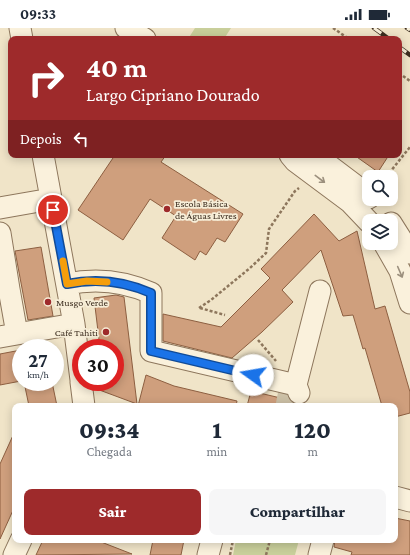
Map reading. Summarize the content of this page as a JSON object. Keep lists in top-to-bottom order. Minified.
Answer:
{"places":["Escola Básica de Águas Livres","Musgo Verde","Café Tahiti"],"page":{"status":"09:33","turn":["40 m","Largo Cipriano Dourado"],"then":"Depois","speed":"27 km/h","limit":"30","eta":["09:34","Chegada","1","min","120","m"],"buttons":["Sair","Compartilhar"]}}
